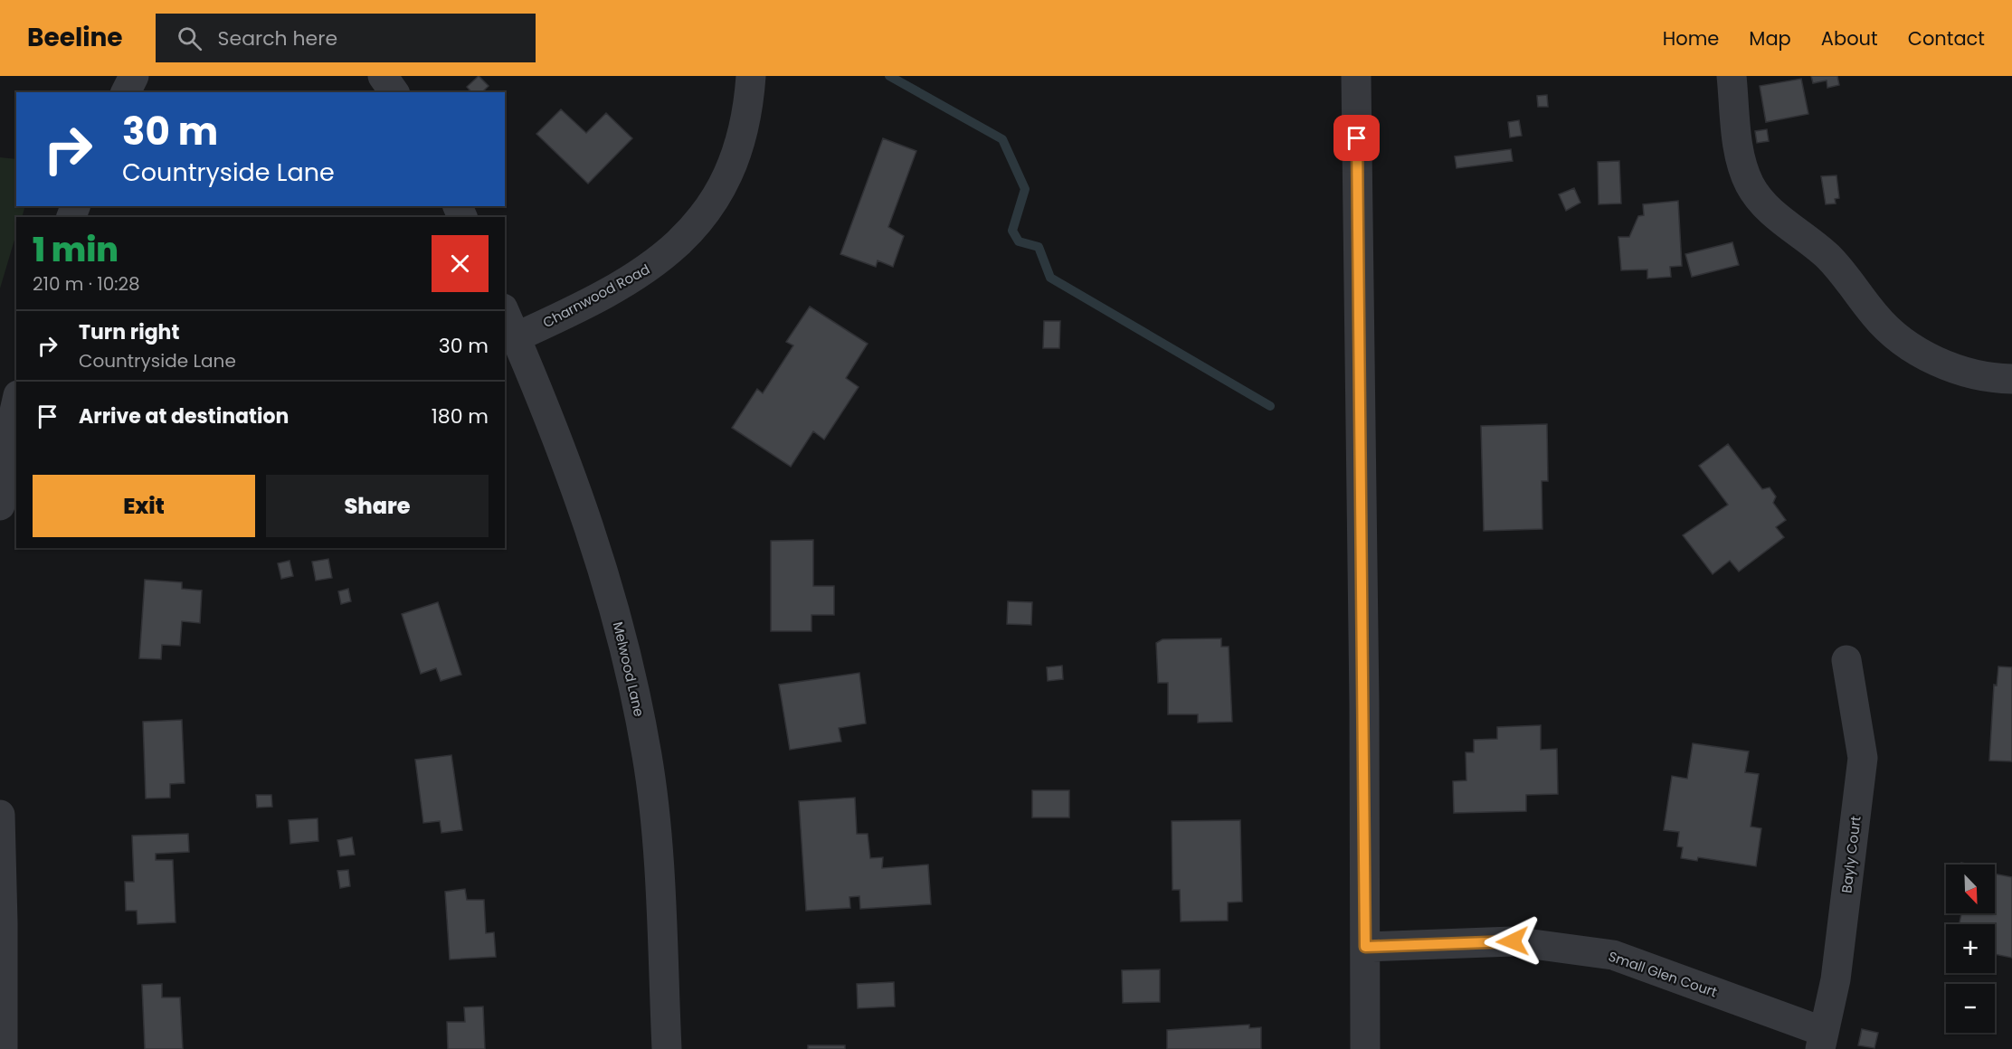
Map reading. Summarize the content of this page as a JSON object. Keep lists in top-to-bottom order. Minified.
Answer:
{"streets":{"street":["Charnwood Road","Melwood Lane","Bayly Court","Small Glen Court"]},"crossings":[["Charnwood Road","Melwood Lane"],["Bayly Court","Small Glen Court"]],"north":"bottom right","page":{"header":"Beeline","search":"Search here","nav":["Home","Map","About","Contact"],"turn":["30 m","Countryside Lane"],"heading":["1 min","210 m · 10:28"],"list":[{"name":"Turn right","note":"Countryside Lane","value":"30 m"},{"name":"Arrive at destination","value":"180 m"}],"buttons":["Exit","Share"],"map_buttons":["+","−"]}}
